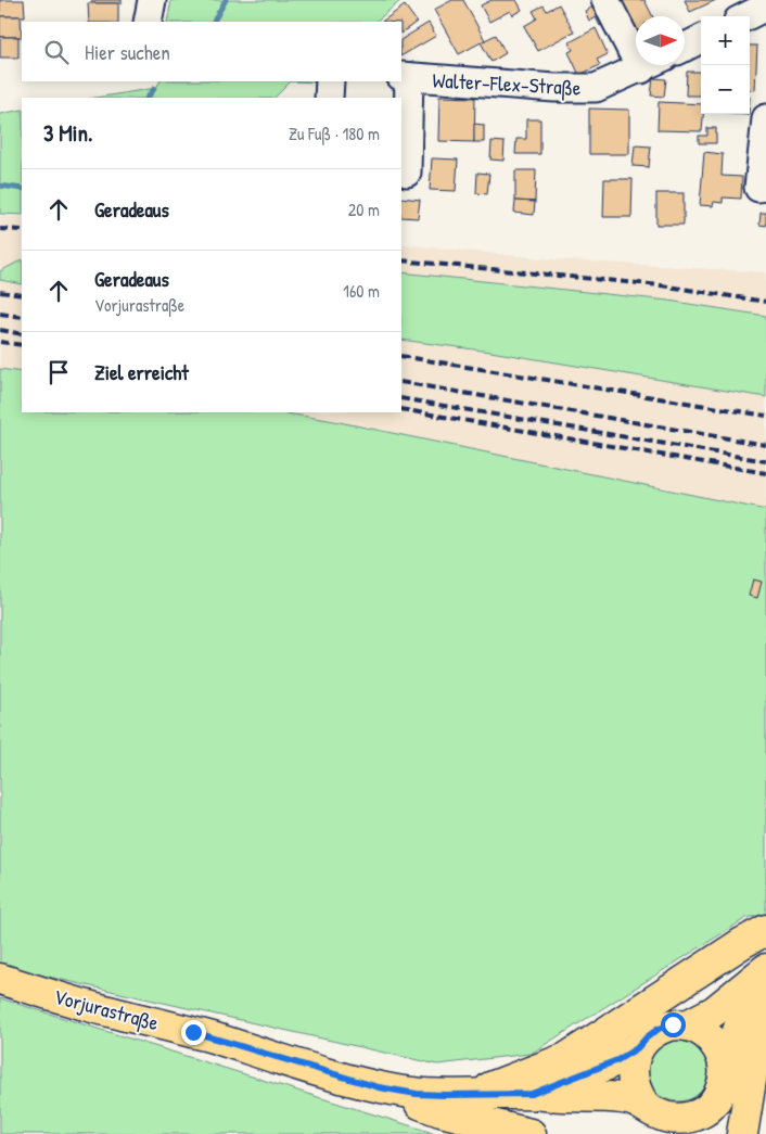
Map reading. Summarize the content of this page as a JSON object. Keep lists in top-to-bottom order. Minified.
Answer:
{"streets":{"main road":["Vorjurastraße"],"street":["Walter-Flex-Straße"]},"north":"right","page":{"map_buttons":["+","−"],"search":"Hier suchen","heading":["3 Min.","Zu Fuß · 180 m"],"list":[["Geradeaus","20 m"],["Geradeaus","Vorjurastraße","160 m"],"Ziel erreicht"]}}
